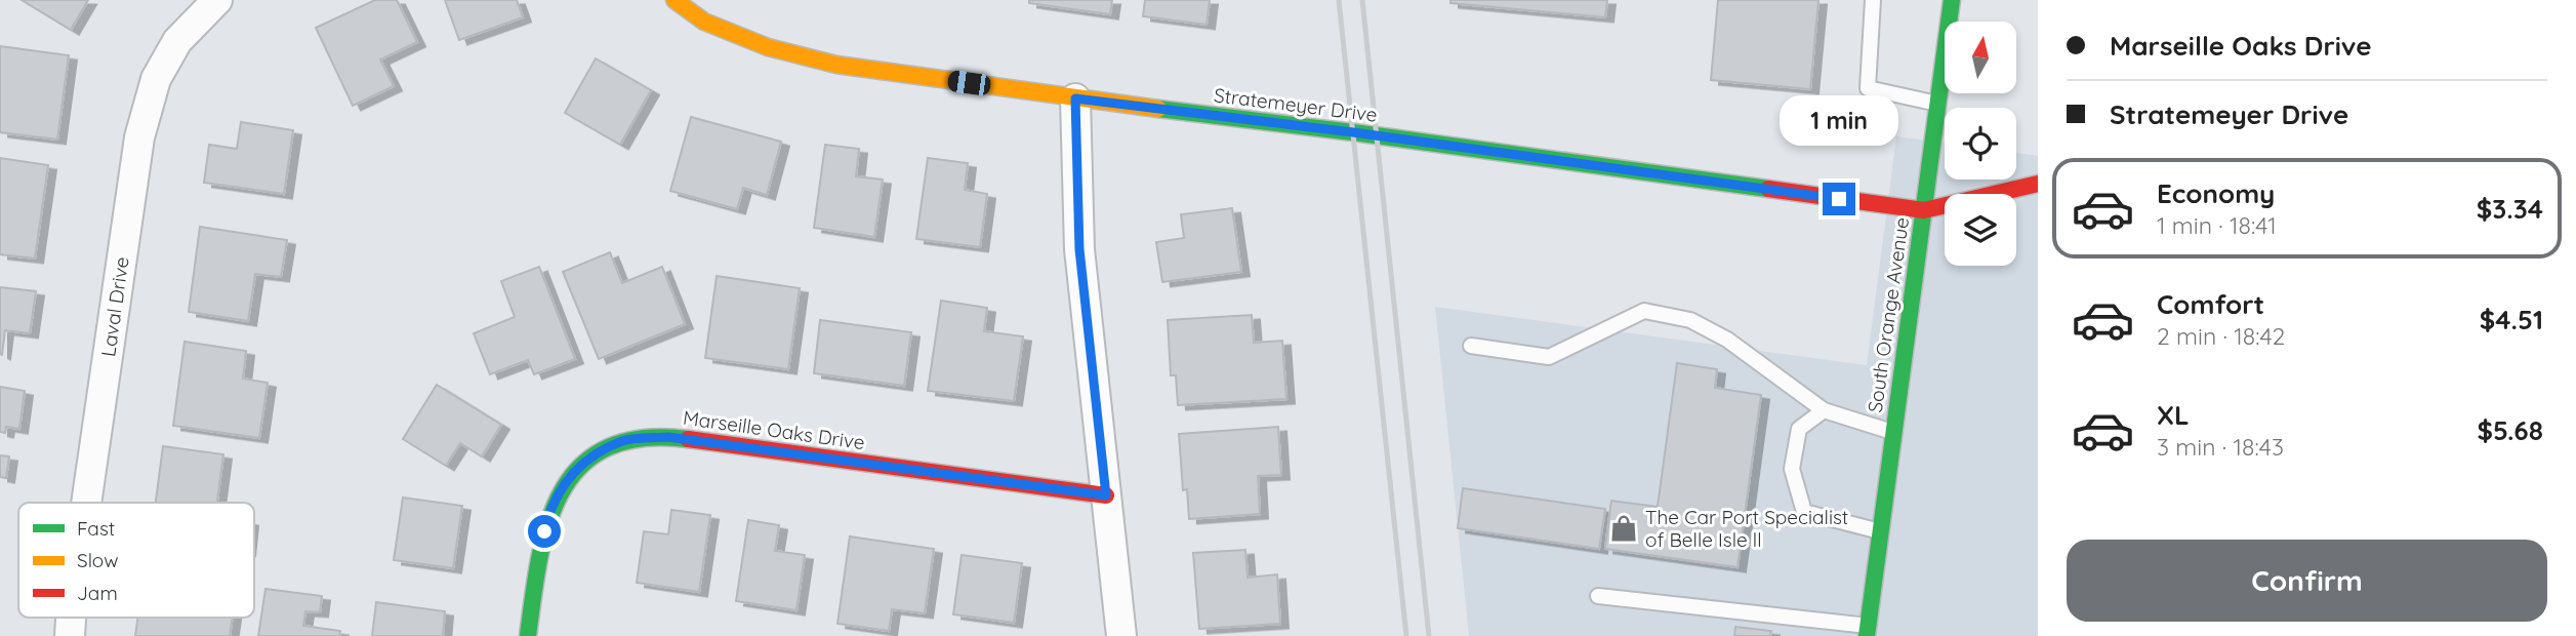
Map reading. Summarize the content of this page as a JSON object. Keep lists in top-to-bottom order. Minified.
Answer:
{"streets":{"street":["Stratemeyer Drive","Laval Drive","South Orange Avenue","Marseille Oaks Drive"]},"crossings":[["Stratemeyer Drive","South Orange Avenue"]],"places":{"shop":["The Car Port Specialist of Belle Isle ll"]},"legend":["Fast","Slow","Jam"],"north":"top","page":{"banner":["Marseille Oaks Drive","Stratemeyer Drive"],"bubble":"1 min","list":[{"name":"Economy","note":"1 min · 18:41","value":"$3.34"},{"name":"Comfort","note":"2 min · 18:42","value":"$4.51"},{"name":"XL","note":"3 min · 18:43","value":"$5.68"}],"buttons":"Confirm"}}
